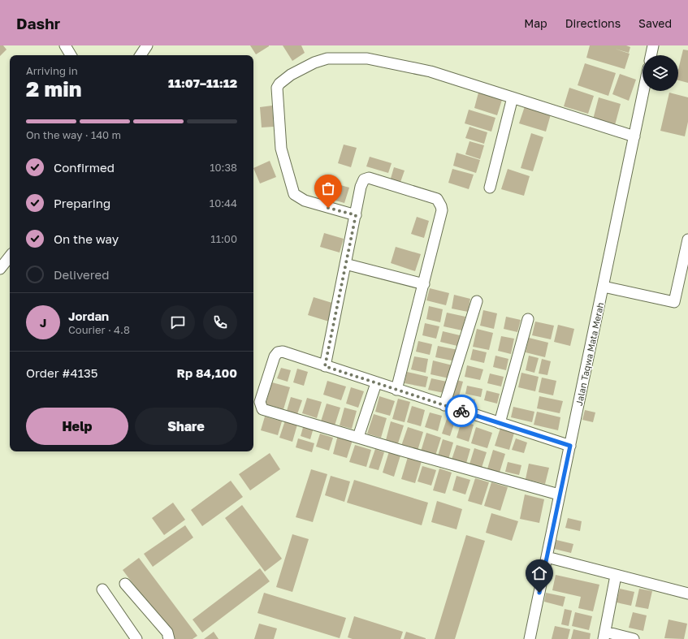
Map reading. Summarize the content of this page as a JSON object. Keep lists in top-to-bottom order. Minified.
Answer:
{"streets":{"street":["Jalan Taqwa Mata Merah"]},"page":{"header":"Dashr","nav":["Map","Directions","Saved"],"heading":["2 min","Arriving in","11:07–11:12"],"panel":["Jordan","Courier · 4.8","Order #4135","Rp 84,100"],"bar":"On the way · 140 m","list":[["Confirmed","10:38"],["Preparing","10:44"],["On the way","11:00"],"Delivered"],"round":"J","buttons":["Help","Share"]}}
